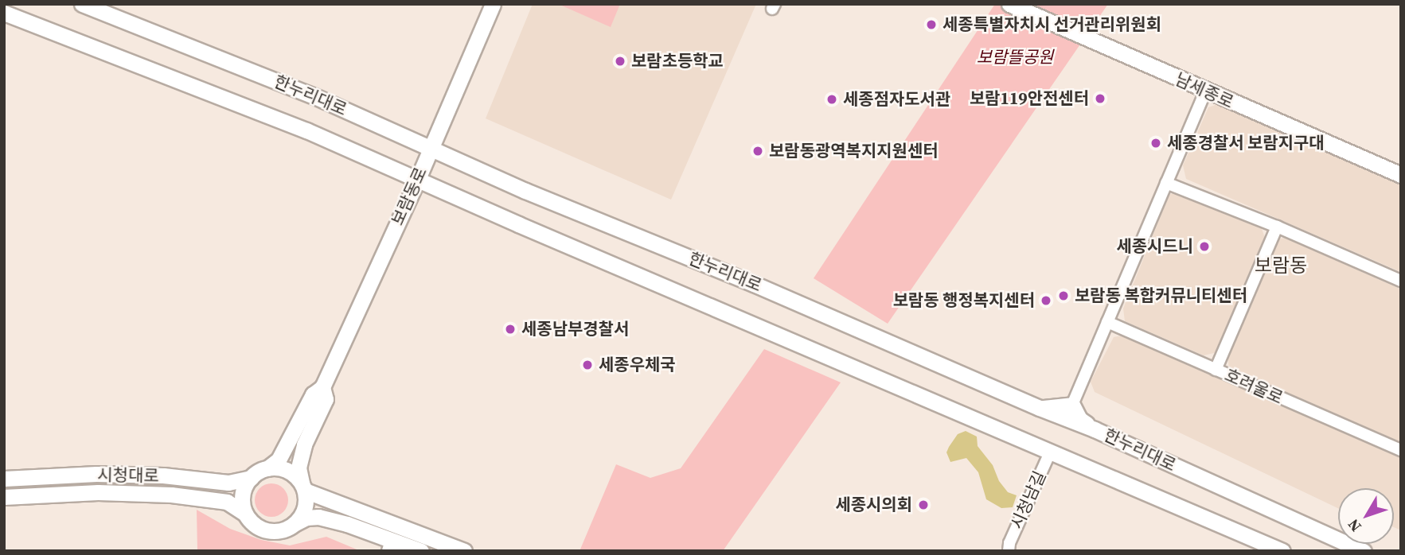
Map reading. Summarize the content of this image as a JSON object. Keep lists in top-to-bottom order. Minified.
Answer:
{"streets":{"street":["남세종로","한누리대로","보람동로","호려울로","시청대로","시청남길"]},"crossings":[["한누리대로","보람동로"],["한누리대로","시청남길"]],"districts":["보람동"],"parks":["보람뜰공원"],"places":["세종특별자치시 선거관리위원회","보람초등학교","보람119안전센터","세종점자도서관","세종경찰서 보람지구대","보람동광역복지지원센터","세종시드니","보람동 복합커뮤니티센터","보람동 행정복지센터","세종남부경찰서","세종우체국","세종시의회"],"north":"bottom left"}
